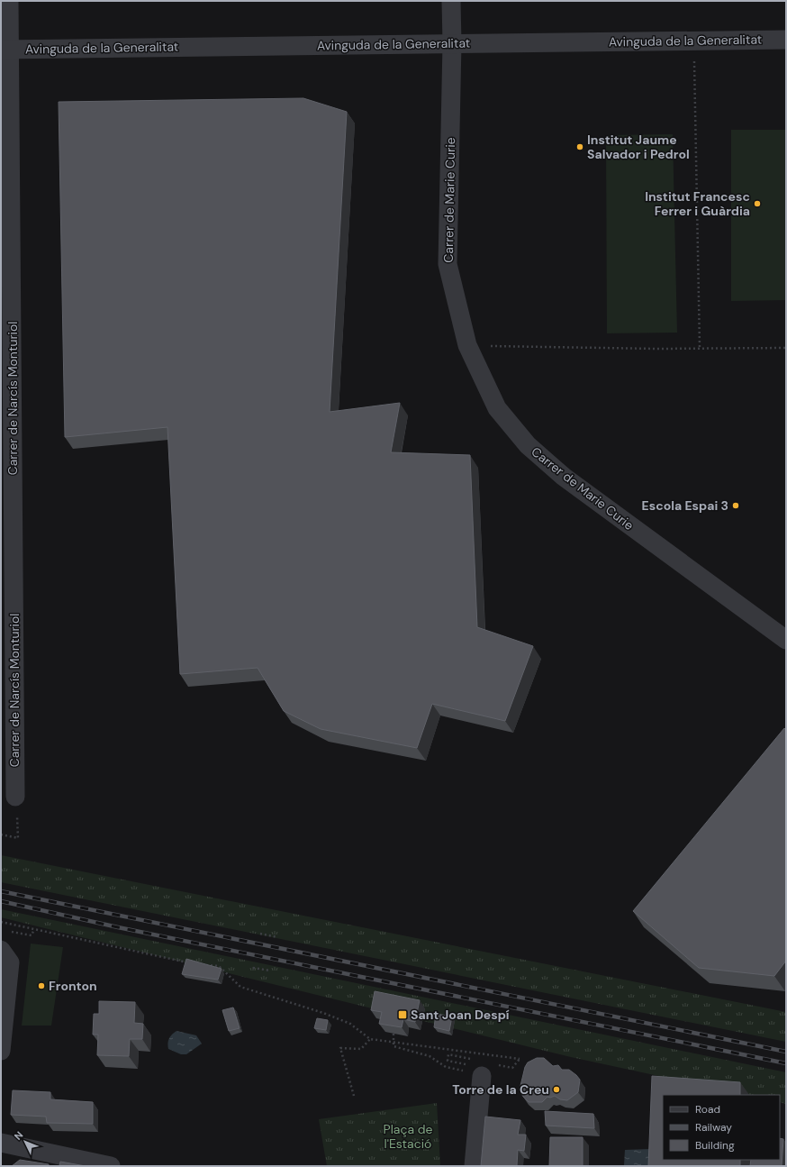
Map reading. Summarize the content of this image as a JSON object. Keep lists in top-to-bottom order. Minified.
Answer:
{"streets":{"street":["Avinguda de la Generalitat","Carrer de Marie Curie","Carrer de Narcís Monturiol"]},"crossings":[["Avinguda de la Generalitat","Carrer de Marie Curie"],["Avinguda de la Generalitat","Carrer de Narcís Monturiol"]],"parks":["Plaça de l'Estació"],"places":{"other":["Institut Jaume Salvador i Pedrol","Institut Francesc Ferrer i Guàrdia","Escola Espai 3","Fronton","Torre de la Creu"],"transit":["Sant Joan Despí"]},"legend":["Road","Railway","Building"],"north":"top left"}
